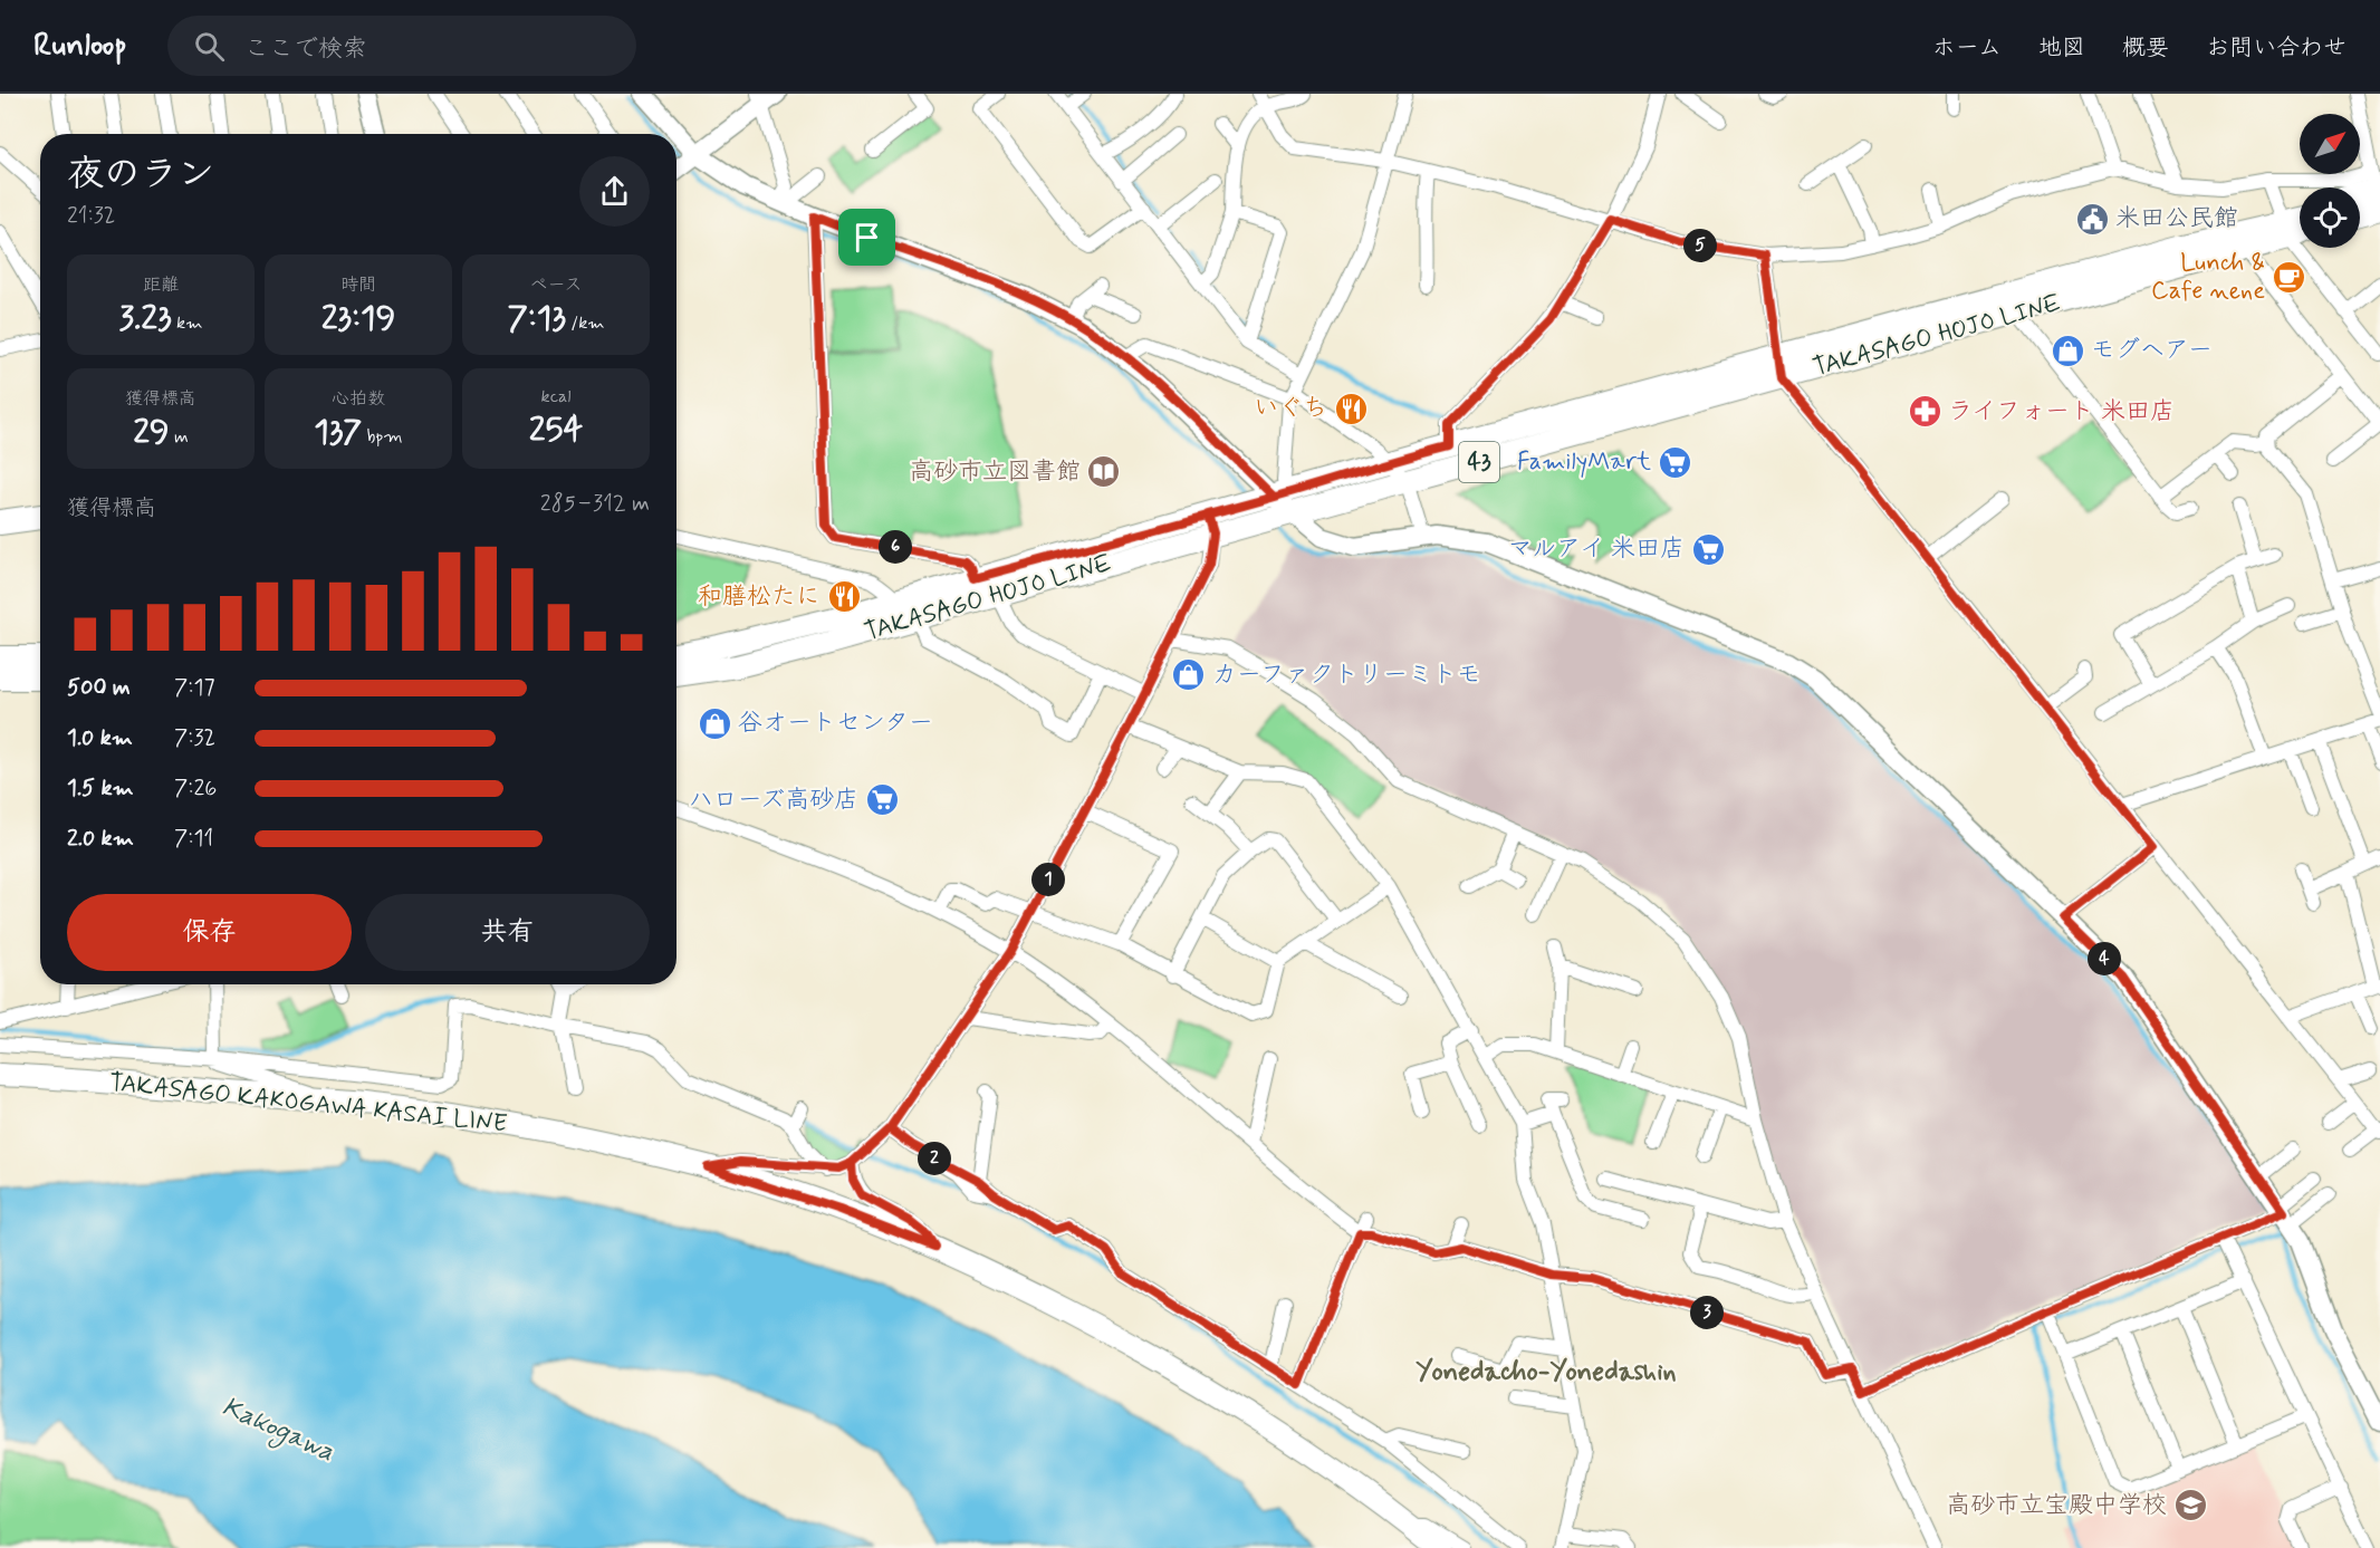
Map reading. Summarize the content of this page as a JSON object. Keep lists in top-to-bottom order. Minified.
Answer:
{"streets":{"main road":["TAKASAGO HOJO LINE","43","TAKASAGO KAKOGAWA KASAI LINE"]},"districts":["Yonedacho-Yonedashin"],"water":["Kakogawa"],"places":{"public building":["米田公民館"],"cafe":["Lunch & Cafe nene"],"shop":["モグヘアー","カーファクトリーミトモ","谷オートセンター"],"restaurant":["いぐち","和膳松たに"],"pharmacy":["ライフォート 米田店"],"supermarket":["FamilyMart","マルアイ 米田店","ハローズ高砂店"],"library":["高砂市立図書館"],"school or university":["高砂市立宝殿中学校"]},"north":"top right","page":{"header":"Runloop","search":"ここで検索","nav":["ホーム","地図","概要","お問い合わせ"],"heading":["夜のラン","21:32"],"pins":["5","6","1","4","2","3"],"stats":[["距離","3.23 km"],["時間","23:19"],["ペース","7:13 /km"],["獲得標高","29 m"],["心拍数","137 bpm"],["kcal","254"]],"chart":["獲得標高","285–312 m"],"list":[{"name":"500 m","note":"7:17"},{"name":"1.0 km","note":"7:32"},{"name":"1.5 km","note":"7:26"},{"name":"2.0 km","note":"7:11"}],"buttons":["保存","共有"]}}
